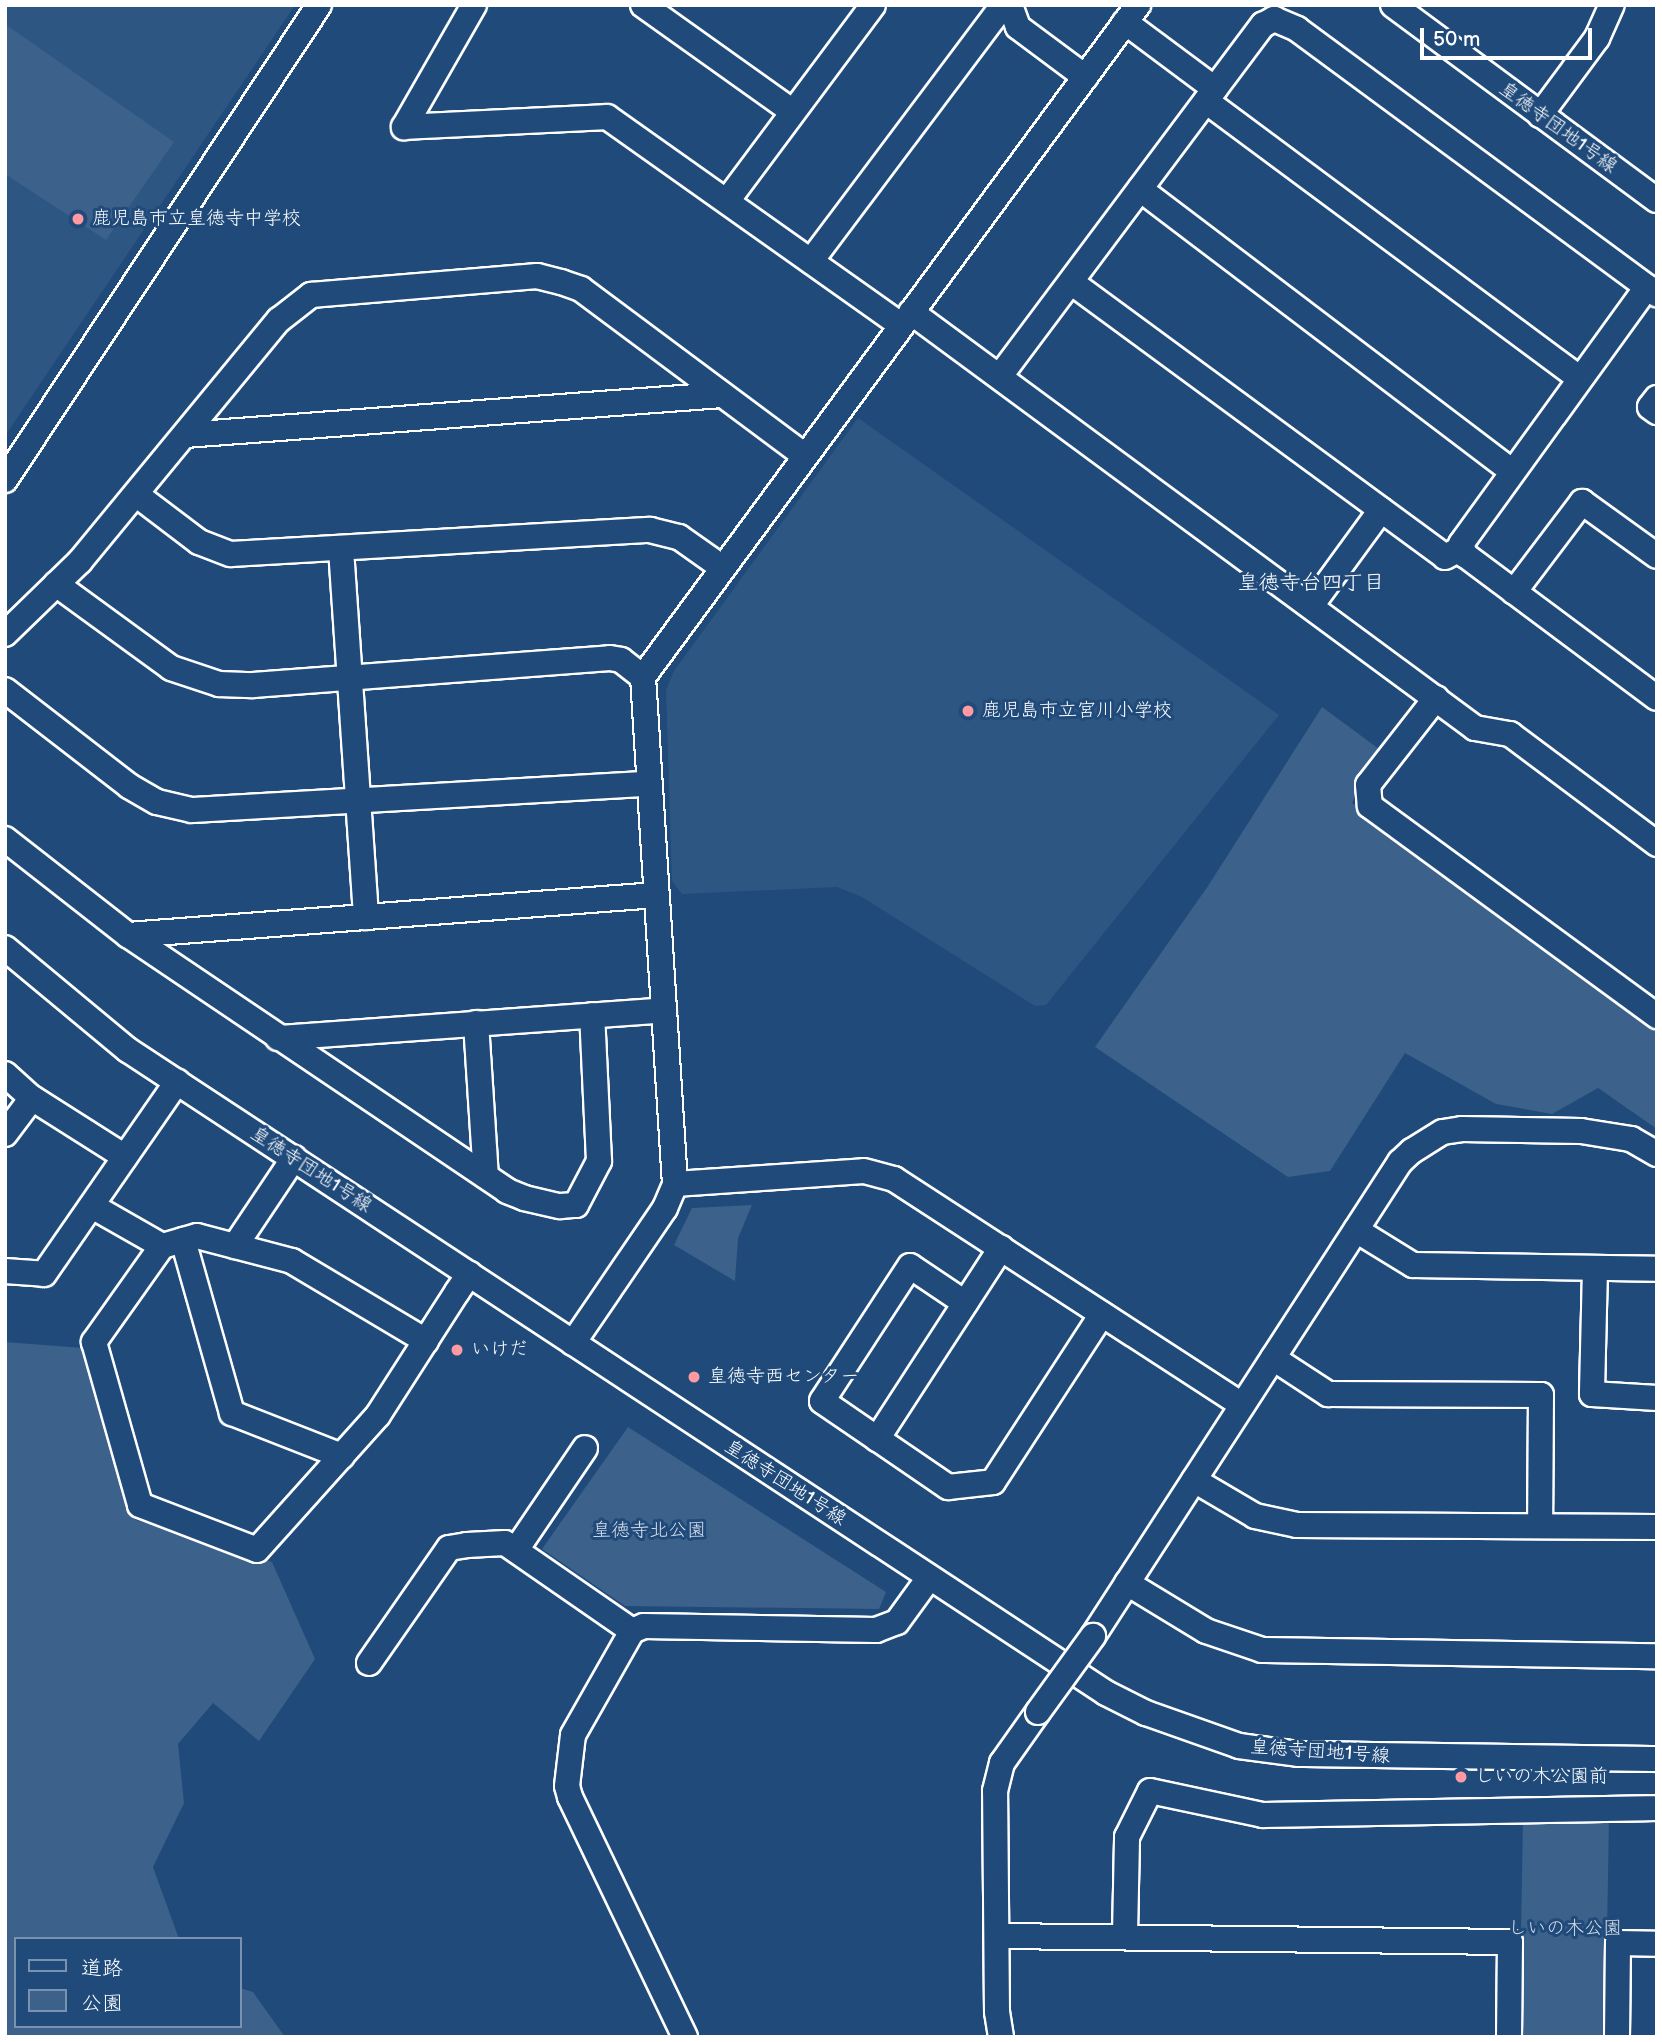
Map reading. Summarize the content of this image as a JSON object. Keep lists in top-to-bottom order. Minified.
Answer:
{"streets":{"street":["皇徳寺団地1号線"]},"districts":["皇徳寺台四丁目"],"parks":["皇徳寺北公園","しいの木公園"],"places":["鹿児島市立皇徳寺中学校","鹿児島市立宮川小学校","いけだ","皇徳寺西センター","しいの木公園前"],"legend":["道路","公園"],"scale_bar":"50 m"}
